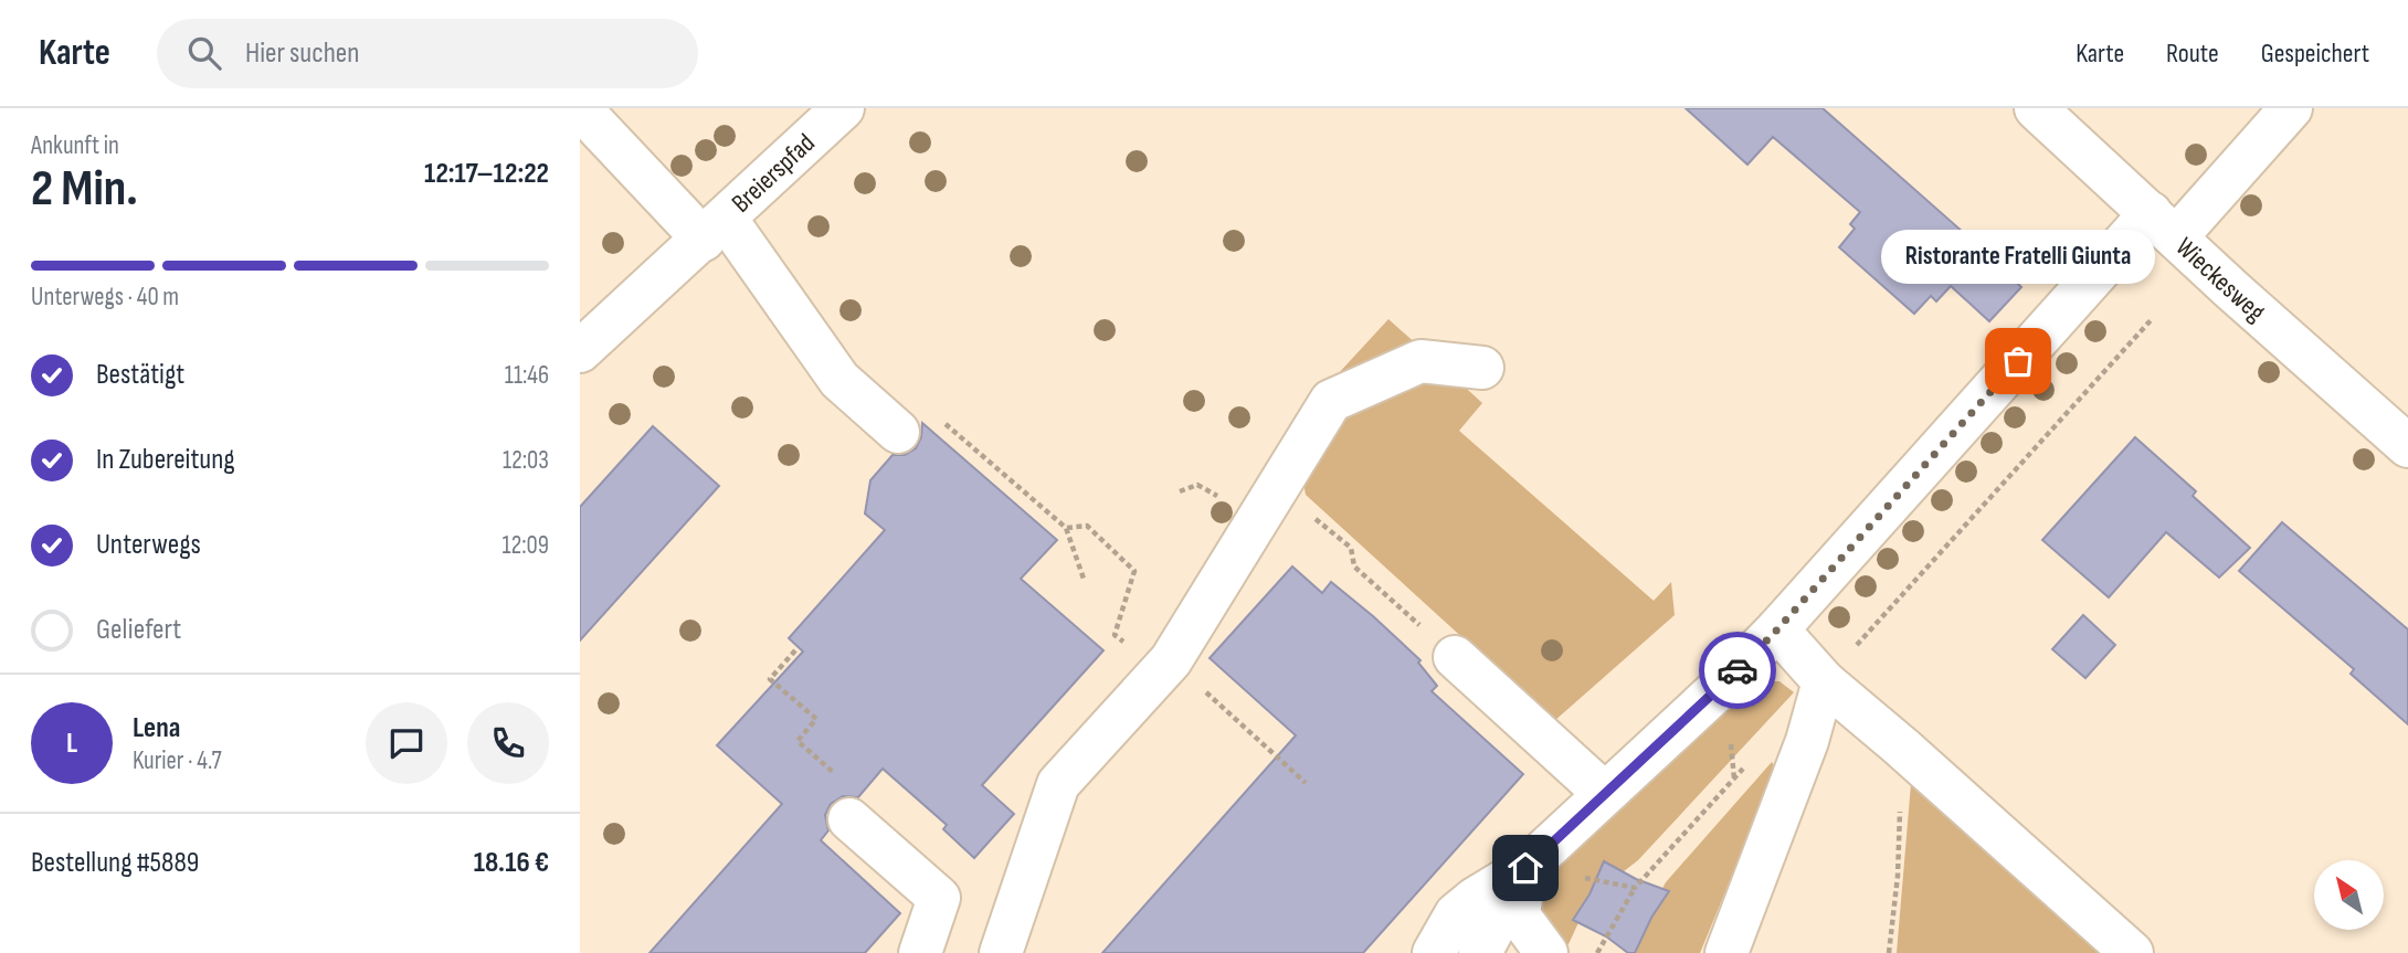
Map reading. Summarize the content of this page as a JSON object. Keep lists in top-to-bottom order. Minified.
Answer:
{"streets":{"street":["Breierspfad","Wieckesweg"]},"places":["Ristorante Fratelli Giunta"],"north":"top left","page":{"header":"Karte","search":"Hier suchen","nav":["Karte","Route","Gespeichert"],"heading":["2 Min.","Ankunft in","12:17–12:22"],"panel":["Lena","Kurier · 4.7","Bestellung #5889","18.16 €"],"bubble":"Ristorante Fratelli Giunta","bar":"Unterwegs · 40 m","list":[["Bestätigt","11:46"],["In Zubereitung","12:03"],["Unterwegs","12:09"],"Geliefert"],"round":"L"}}
